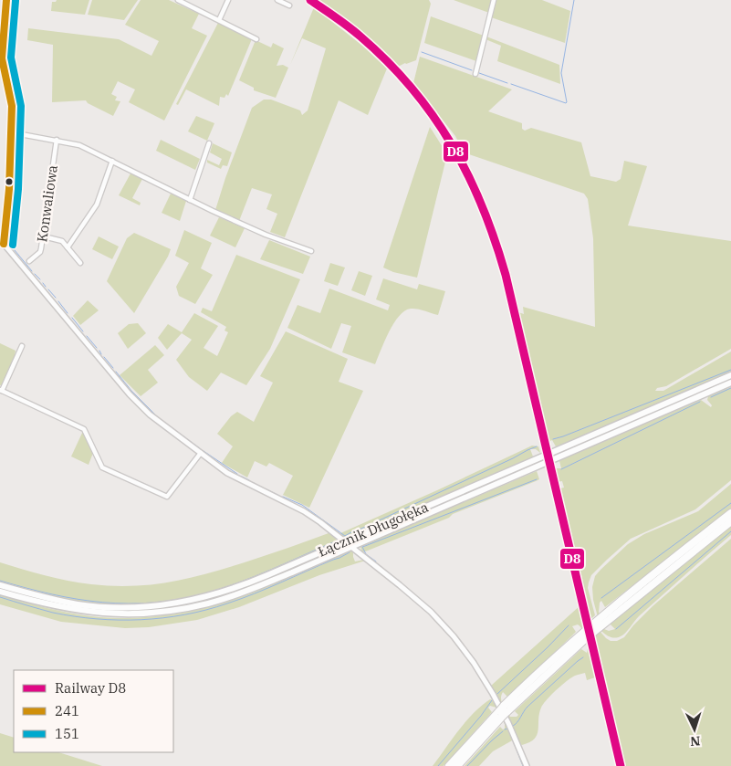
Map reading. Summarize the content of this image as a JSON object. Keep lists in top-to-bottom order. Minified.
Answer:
{"streets":{"main road":["Łącznik Długołęka"],"street":["Konwaliowa"]},"lines":["rail line D8","transit line 241","transit line 151"],"legend":["Railway D8","241","151"],"north":"bottom"}
